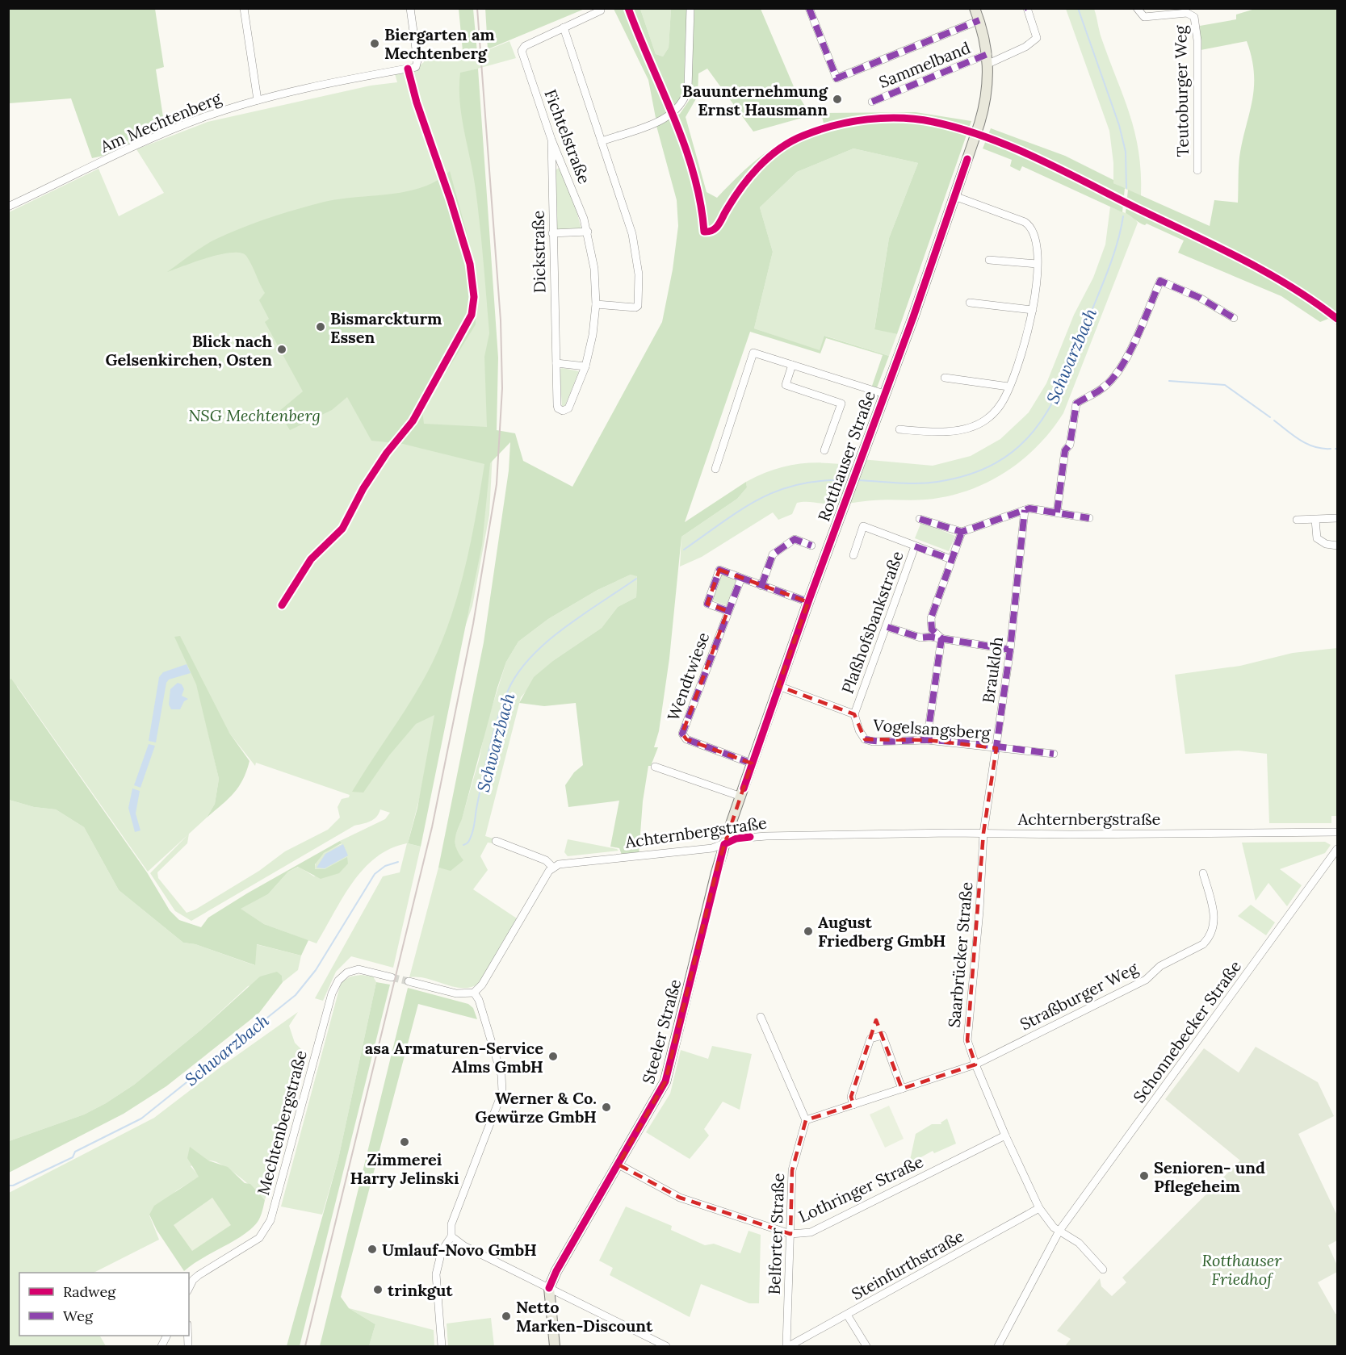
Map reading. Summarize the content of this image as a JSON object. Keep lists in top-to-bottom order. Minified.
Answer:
{"streets":{"main road":["Rotthauser Straße","Steeler Straße"],"street":["Sammelband","Teutoburger Weg","Am Mechtenberg","Fichtelstraße","Dickstraße","Plaßhofsbankstraße","Braukloh","Wendtwiese","Vogelsangsberg","Achternbergstraße","Saarbrücker Straße","Straßburger Weg","Schonnebecker Straße","Mechtenbergstraße","Lothringer Straße","Belforter Straße","Steinfurthstraße"]},"crossings":[["Sammelband","Rotthauser Straße"],["Fichtelstraße","Dickstraße"],["Rotthauser Straße","Plaßhofsbankstraße"],["Rotthauser Straße","Wendtwiese"],["Rotthauser Straße","Steeler Straße"],["Plaßhofsbankstraße","Vogelsangsberg"],["Braukloh","Vogelsangsberg"],["Braukloh","Achternbergstraße"],["Braukloh","Saarbrücker Straße"],["Wendtwiese","Steeler Straße"],["Achternbergstraße","Saarbrücker Straße"],["Achternbergstraße","Steeler Straße"],["Saarbrücker Straße","Straßburger Weg"],["Saarbrücker Straße","Schonnebecker Straße"],["Saarbrücker Straße","Lothringer Straße"],["Saarbrücker Straße","Steinfurthstraße"],["Straßburger Weg","Belforter Straße"],["Steeler Straße","Lothringer Straße"],["Lothringer Straße","Belforter Straße"],["Belforter Straße","Steinfurthstraße"]],"water":["Schwarzbach"],"parks":["NSG Mechtenberg","Rotthauser Friedhof"],"places":["Biergarten am Mechtenberg","Bauunternehmung Ernst Hausmann","Bismarckturm Essen","Blick nach Gelsenkirchen, Osten","August Friedberg GmbH","asa Armaturen-Service Alms GmbH","Werner & Co. Gewürze GmbH","Zimmerei Harry Jelinski","Senioren- und Pflegeheim","Umlauf-Novo GmbH","trinkgut","Netto Marken-Discount"],"legend":["Radweg","Weg"]}
